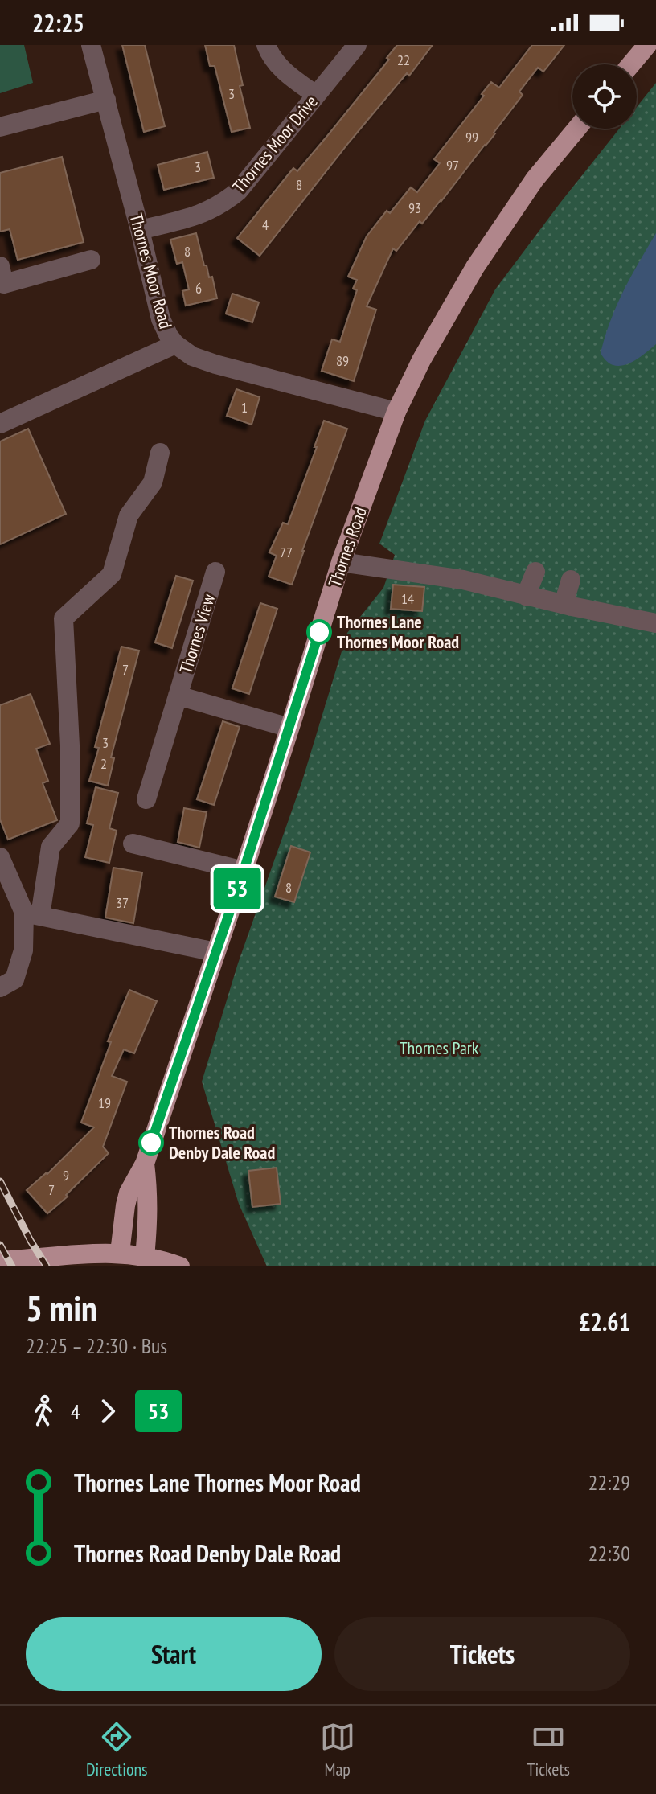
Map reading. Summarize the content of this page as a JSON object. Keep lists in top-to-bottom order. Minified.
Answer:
{"streets":{"main road":["Thornes Road"],"street":["Thornes Moor Drive","Thornes Moor Road","Thornes View"]},"crossings":[["Thornes Moor Drive","Thornes Moor Road"],["Thornes Moor Road","Thornes Road"],["Thornes Road","Thornes View"]],"parks":["Thornes Park"],"places":["Thornes Lane Thornes Moor Road","Thornes Road Denby Dale Road"],"lines":["bus line 53"],"house_numbers":["22","3","99","97","3","8","93","4","8","6","89","1","77","14","7","3","2","8","37","19","9","7"],"page":{"status":"22:25","on_map":"53","heading":["5 min","22:25 – 22:30 · Bus","£2.61"],"legs":["4","53"],"list":[{"name":"Thornes Lane Thornes Moor Road","value":"22:29"},{"name":"Thornes Road Denby Dale Road","value":"22:30"}],"buttons":["Start","Tickets"],"tabs":["Directions","Map","Tickets"]}}
